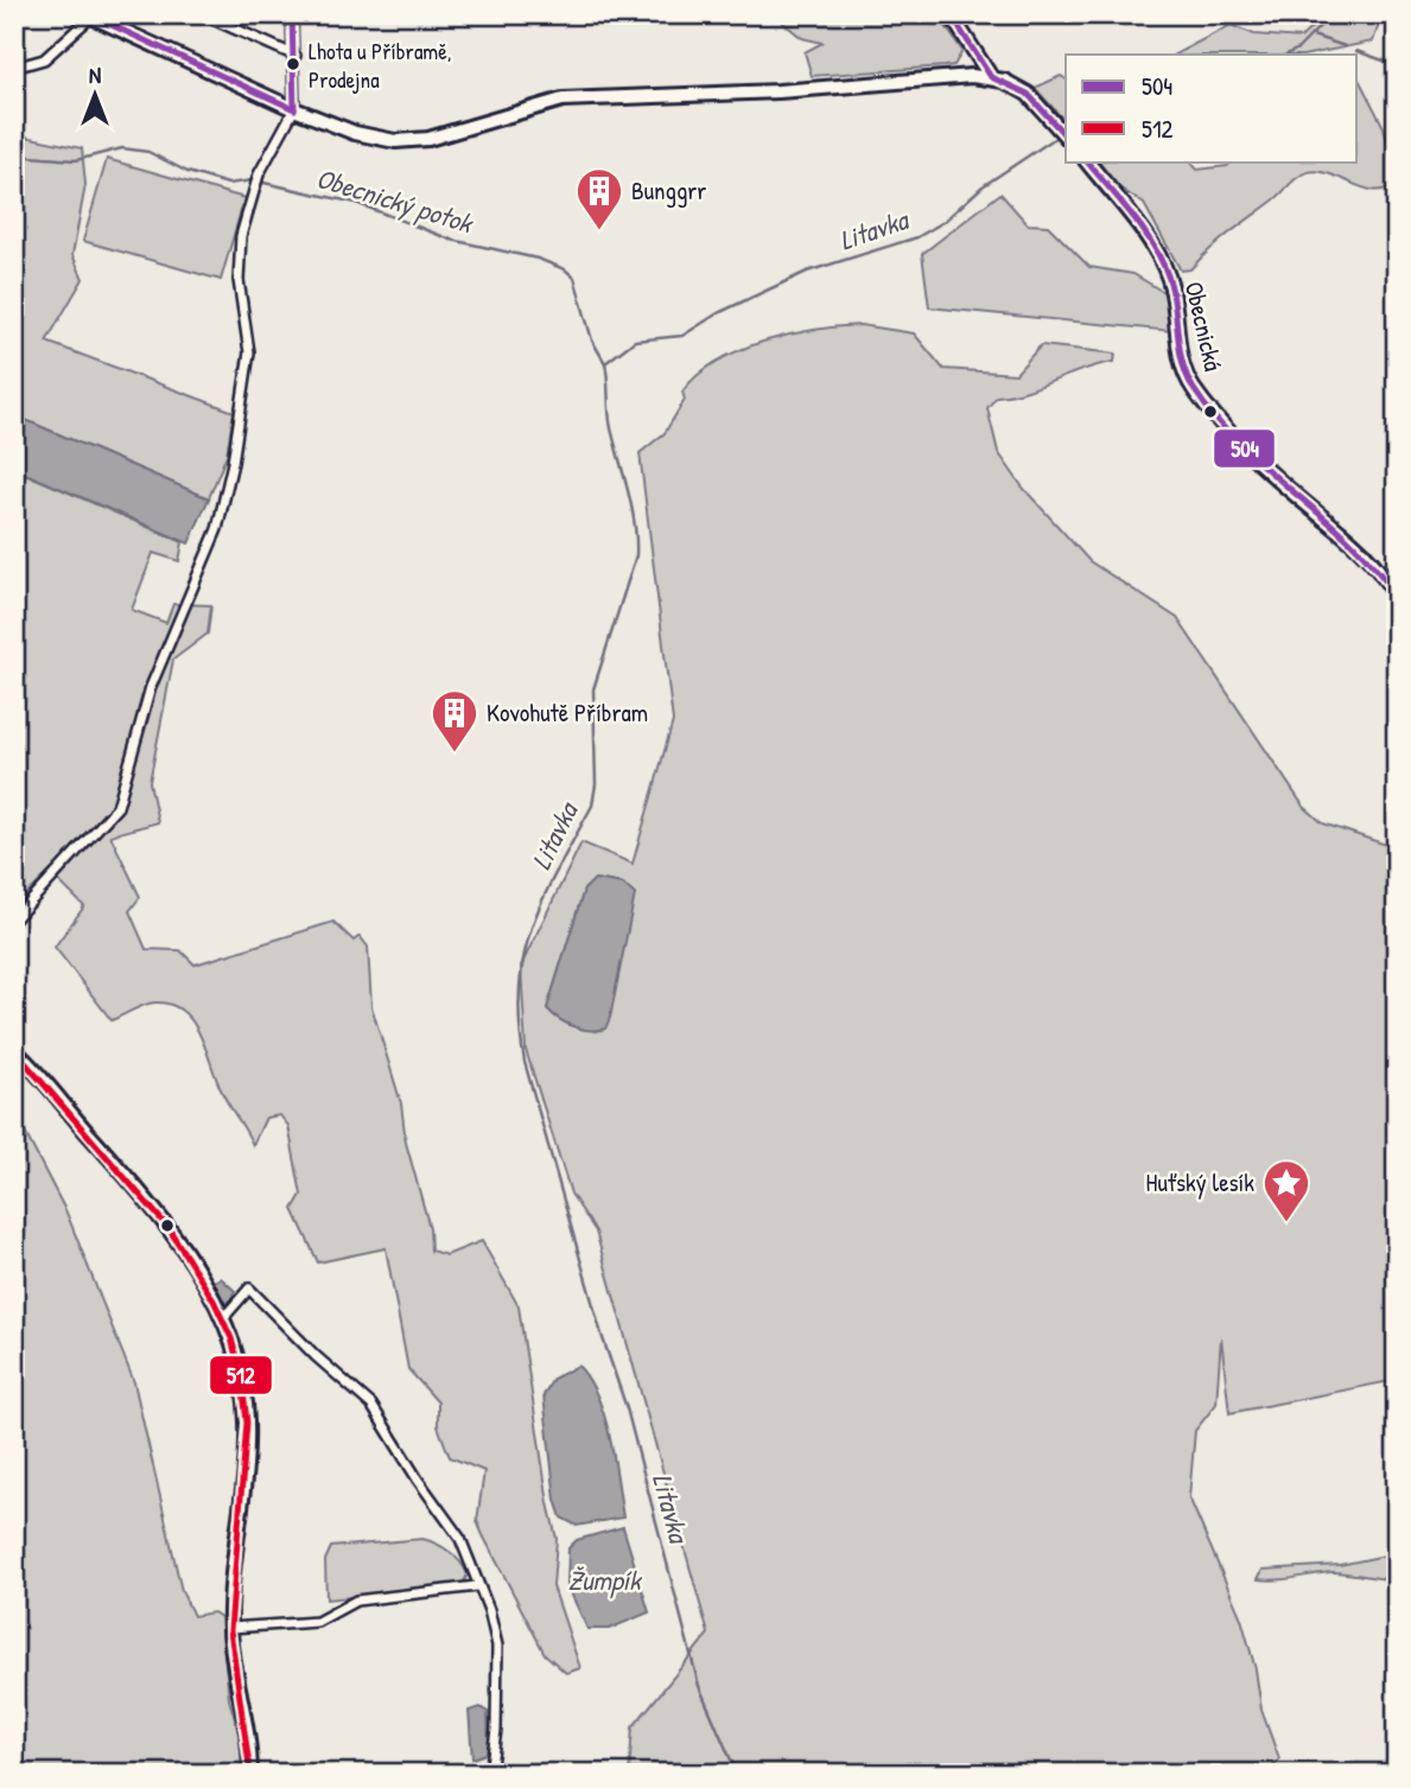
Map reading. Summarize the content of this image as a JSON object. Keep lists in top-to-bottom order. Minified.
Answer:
{"streets":{"street":["Obecnická"]},"water":["Obecnický potok","Litavka","Žumpík"],"places":{"other":["Lhota u Příbramě, Prodejna"],"building":["Bunggrr","Kovohutě Příbram"],"place":["Huťský lesík"]},"lines":["transit line 504","transit line 512"],"legend":["504","512"],"north":"top"}
